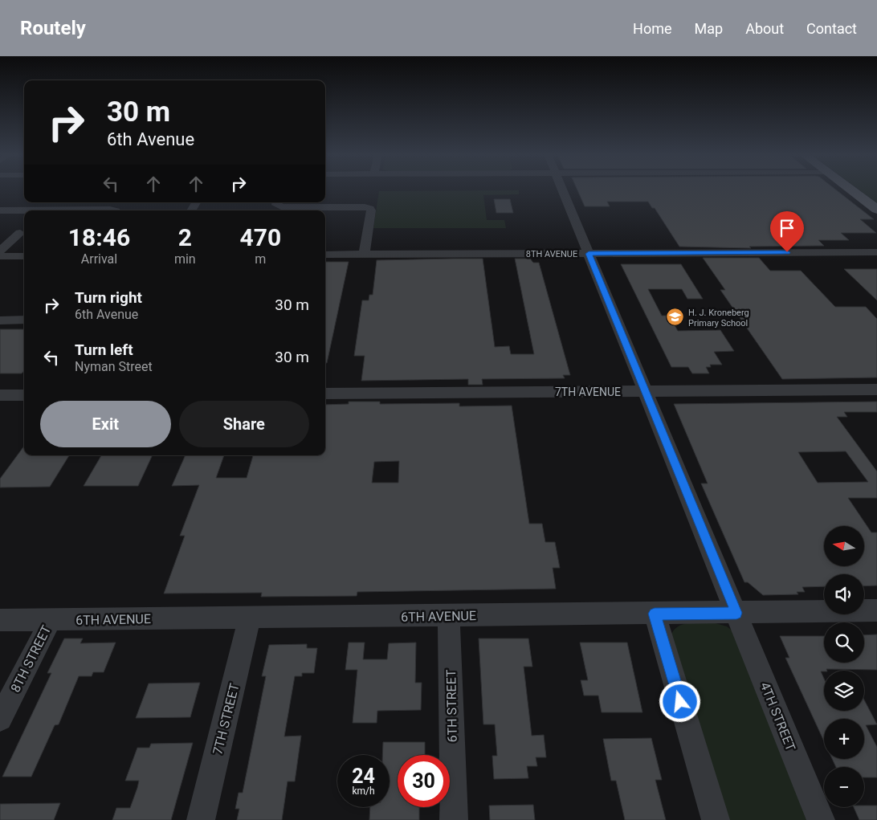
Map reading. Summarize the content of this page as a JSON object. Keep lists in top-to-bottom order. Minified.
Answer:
{"streets":{"street":["8TH AVENUE","7TH AVENUE","6TH AVENUE","8TH STREET","6TH STREET","4TH STREET","7TH STREET"]},"crossings":[["8TH AVENUE","4TH STREET"],["7TH AVENUE","4TH STREET"],["6TH AVENUE","8TH STREET"],["6TH AVENUE","6TH STREET"],["6TH AVENUE","4TH STREET"],["6TH AVENUE","7TH STREET"]],"places":{"school or university":["H. J. Kroneberg Primary School"]},"north":"left","page":{"header":"Routely","nav":["Home","Map","About","Contact"],"turn":["30 m","6th Avenue"],"eta":["18:46","Arrival","2","min","470","m"],"list":[{"name":"Turn right","note":"6th Avenue","value":"30 m"},{"name":"Turn left","note":"Nyman Street","value":"30 m"}],"buttons":["Exit","Share"],"map_buttons":["+","−"],"speed":"24 km/h","limit":"30"}}
